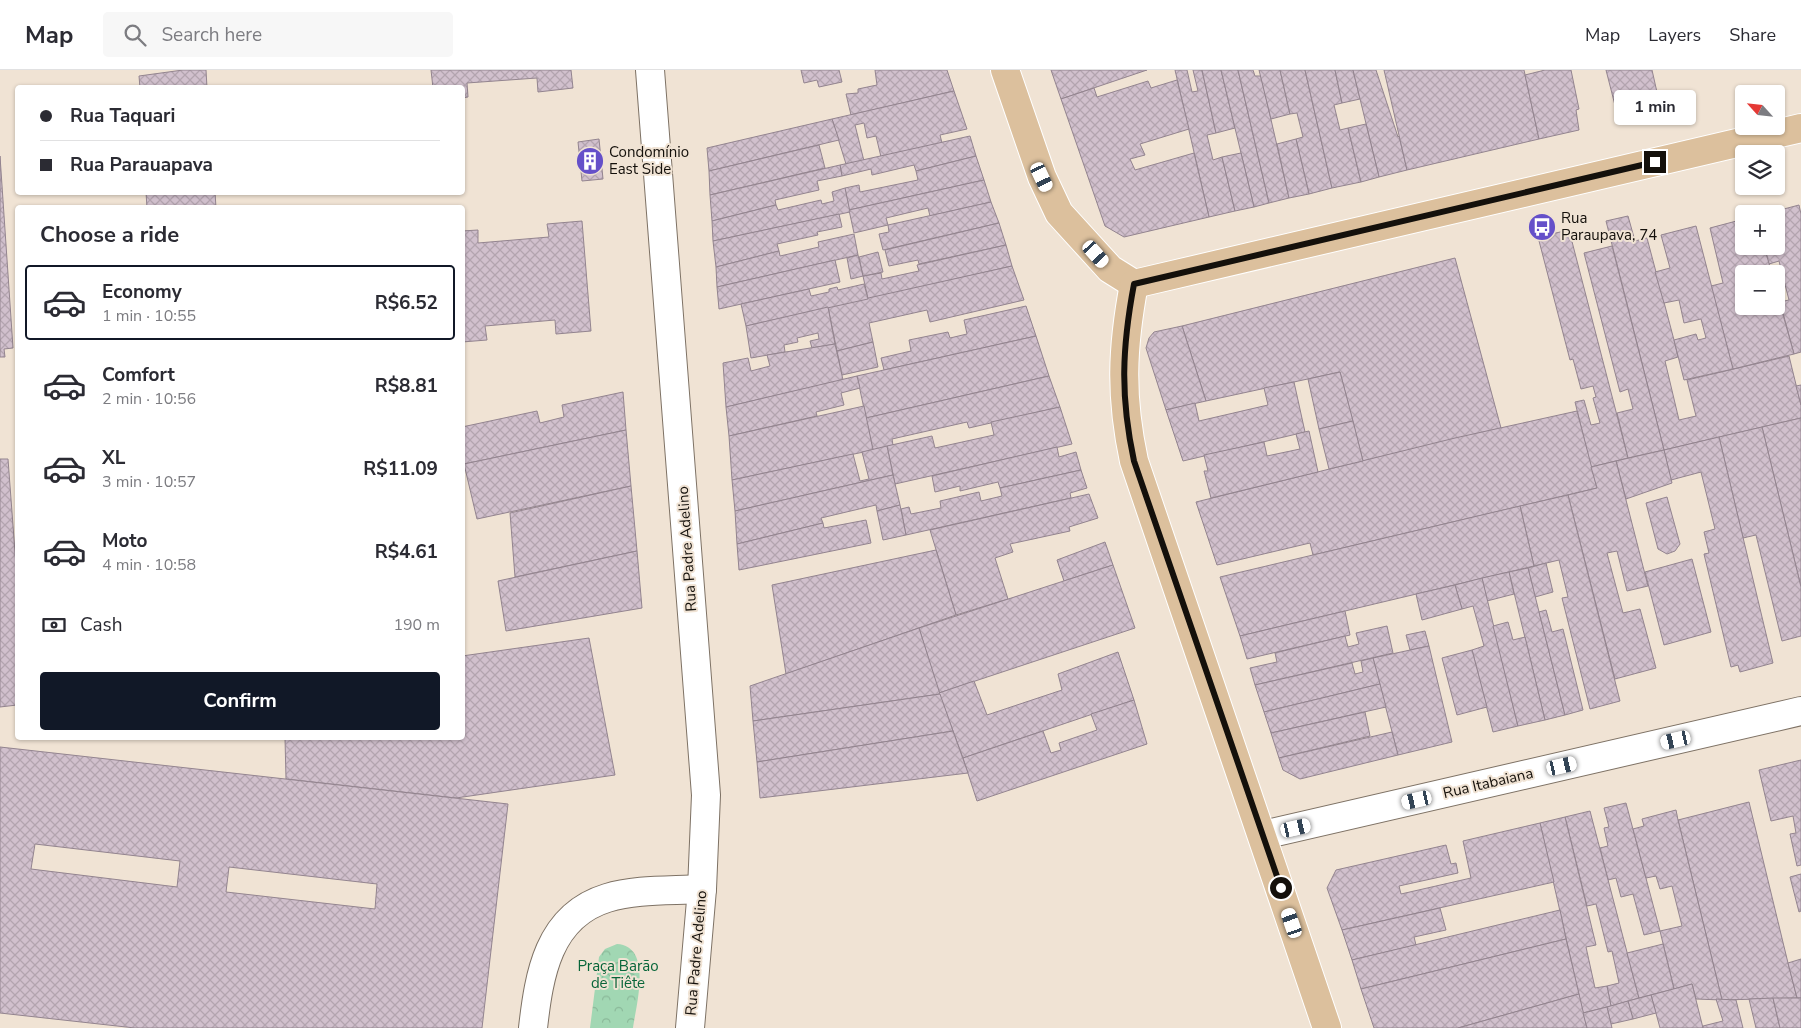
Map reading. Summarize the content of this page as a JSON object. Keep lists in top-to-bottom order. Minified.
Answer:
{"streets":{"street":["Rua Padre Adelino","Rua Itabaiana"]},"parks":["Praça Barão de Tiête"],"places":{"building":["Condomínio East Side"],"bus stop":["Rua Paraupava, 74"]},"north":"top left","page":{"header":"Map","search":"Search here","nav":["Map","Layers","Share"],"map_buttons":["+","−"],"banner":["Rua Taquari","Rua Parauapava"],"bubble":"1 min","heading":"Choose a ride","list":[{"name":"Economy","note":"1 min · 10:55","value":"R$6.52"},{"name":"Comfort","note":"2 min · 10:56","value":"R$8.81"},{"name":"XL","note":"3 min · 10:57","value":"R$11.09"},{"name":"Moto","note":"4 min · 10:58","value":"R$4.61"}],"pay":["Cash","190 m"],"buttons":"Confirm"}}
